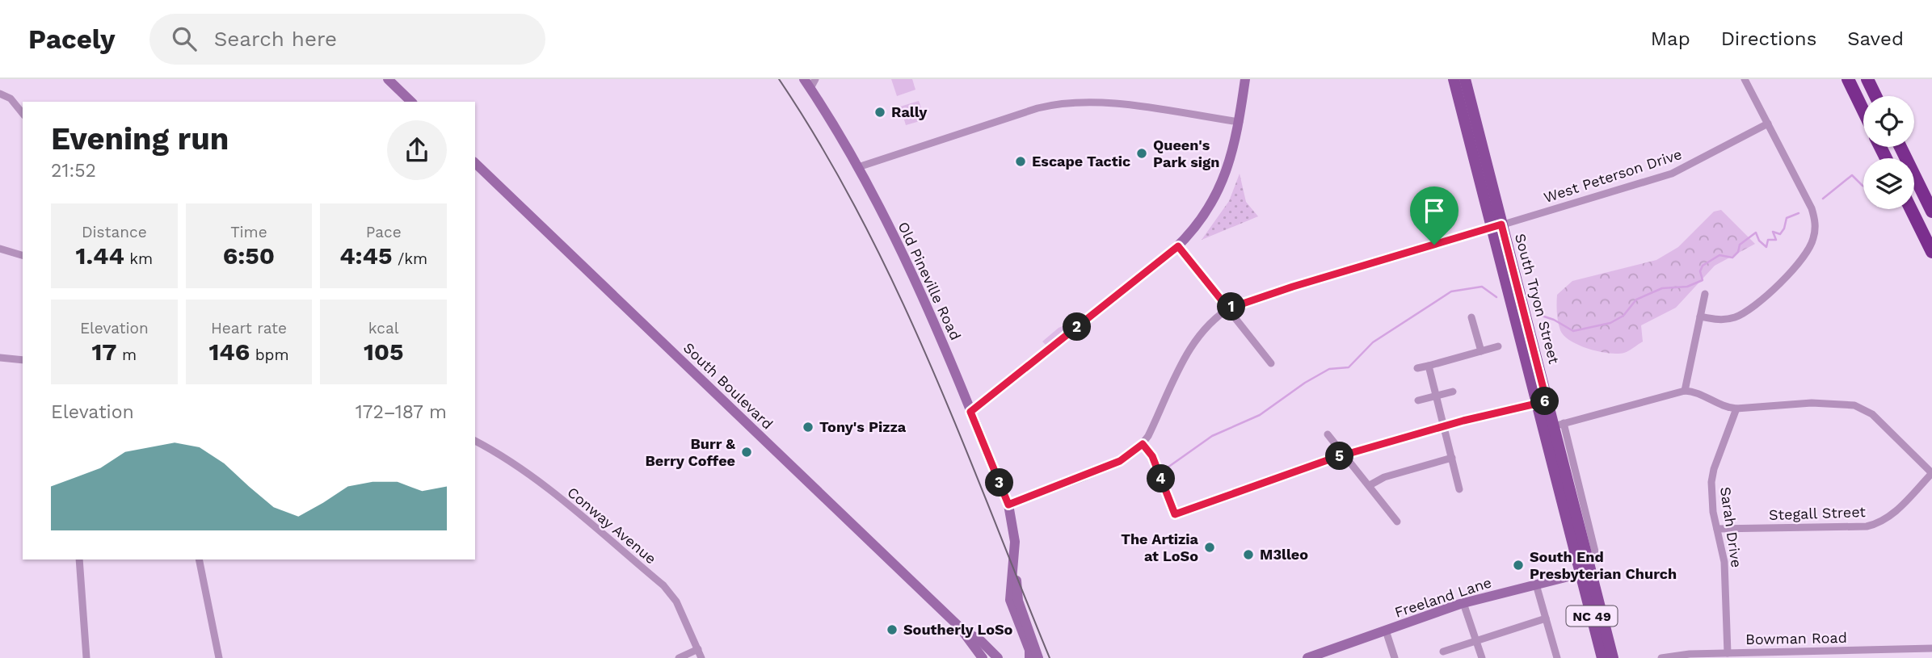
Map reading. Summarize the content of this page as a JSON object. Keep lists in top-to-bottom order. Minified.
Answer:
{"streets":{"main road":["South Tryon Street","NC 49"],"street":["West Peterson Drive","Old Pineville Road","South Boulevard","Stegall Street","Conway Avenue","Sarah Drive","Freeland Lane","Bowman Road"]},"crossings":[["West Peterson Drive","South Tryon Street"],["South Tryon Street","Freeland Lane"],["Stegall Street","Sarah Drive"],["Sarah Drive","Bowman Road"]],"places":["Rally","Queen's Park sign","Escape Tactic","Tony's Pizza","Burr & Berry Coffee","The Artizia at LoSo","M3lleo","South End Presbyterian Church","Southerly LoSo"],"page":{"header":"Pacely","search":"Search here","nav":["Map","Directions","Saved"],"heading":["Evening run","21:52"],"stats":[["Distance","1.44 km"],["Time","6:50"],["Pace","4:45 /km"],["Elevation","17 m"],["Heart rate","146 bpm"],["kcal","105"]],"pins":["1","2","6","5","4","3"],"chart":["Elevation","172–187 m"]}}
